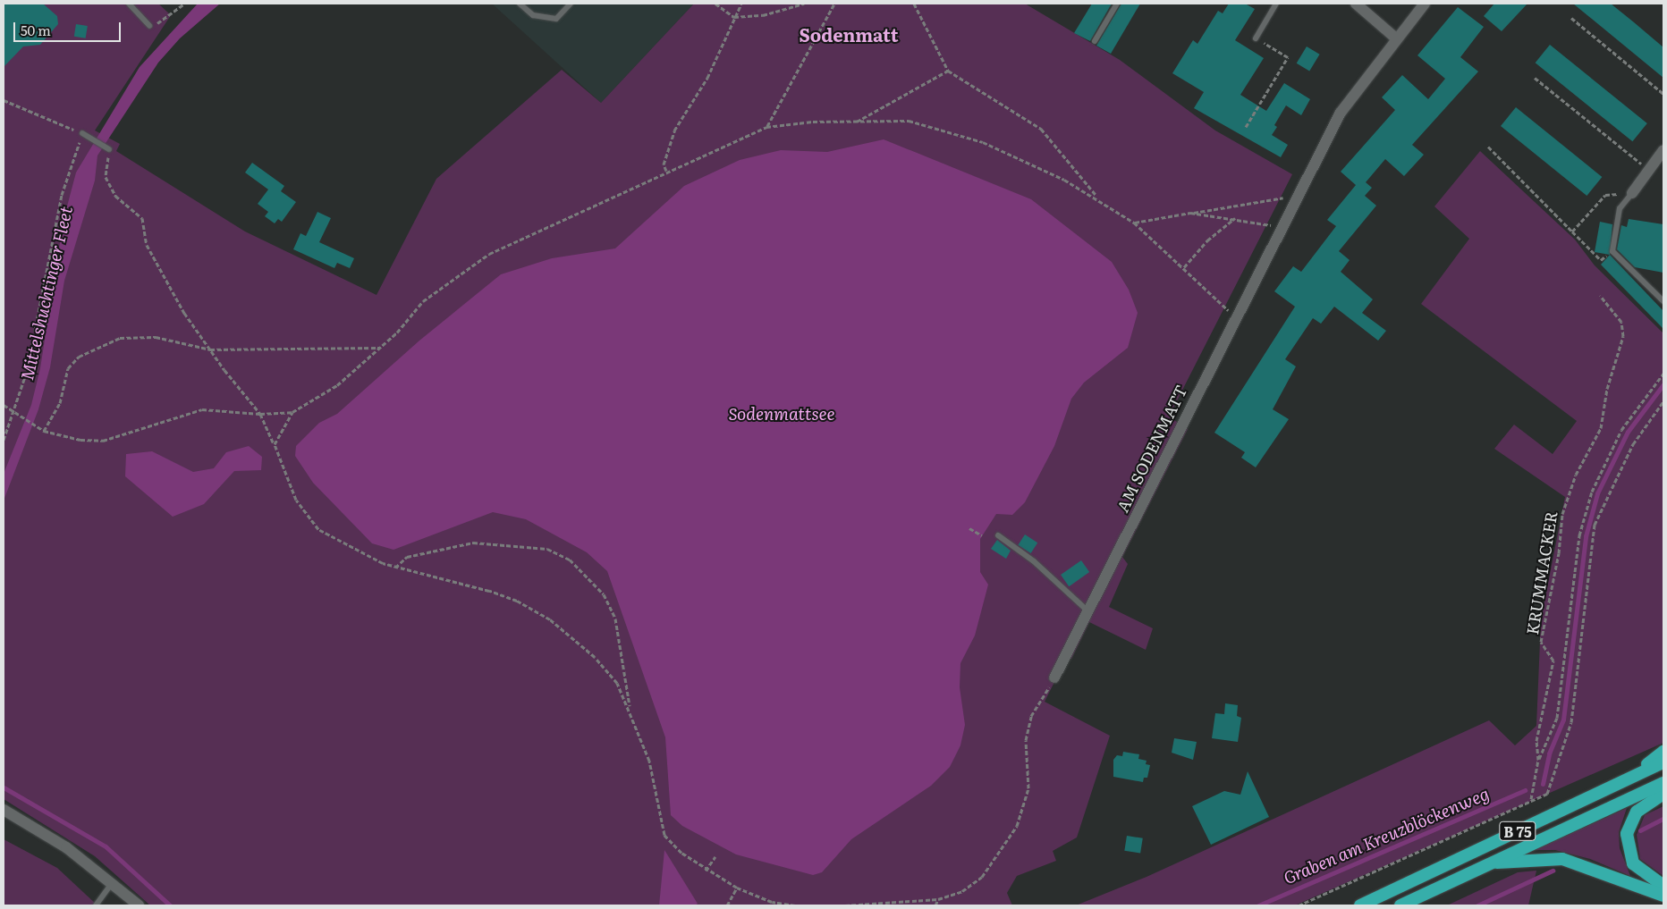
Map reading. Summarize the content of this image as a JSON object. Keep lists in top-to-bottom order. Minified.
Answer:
{"streets":{"highway":["B 75"],"street":["AM SODENMATT"],"path":["KRUMMACKER"]},"districts":["Sodenmatt"],"water":["Mittelshuchtinger Fleet","Sodenmattsee","Graben am Kreuzblöckenweg"],"scale_bar":"50 m"}
